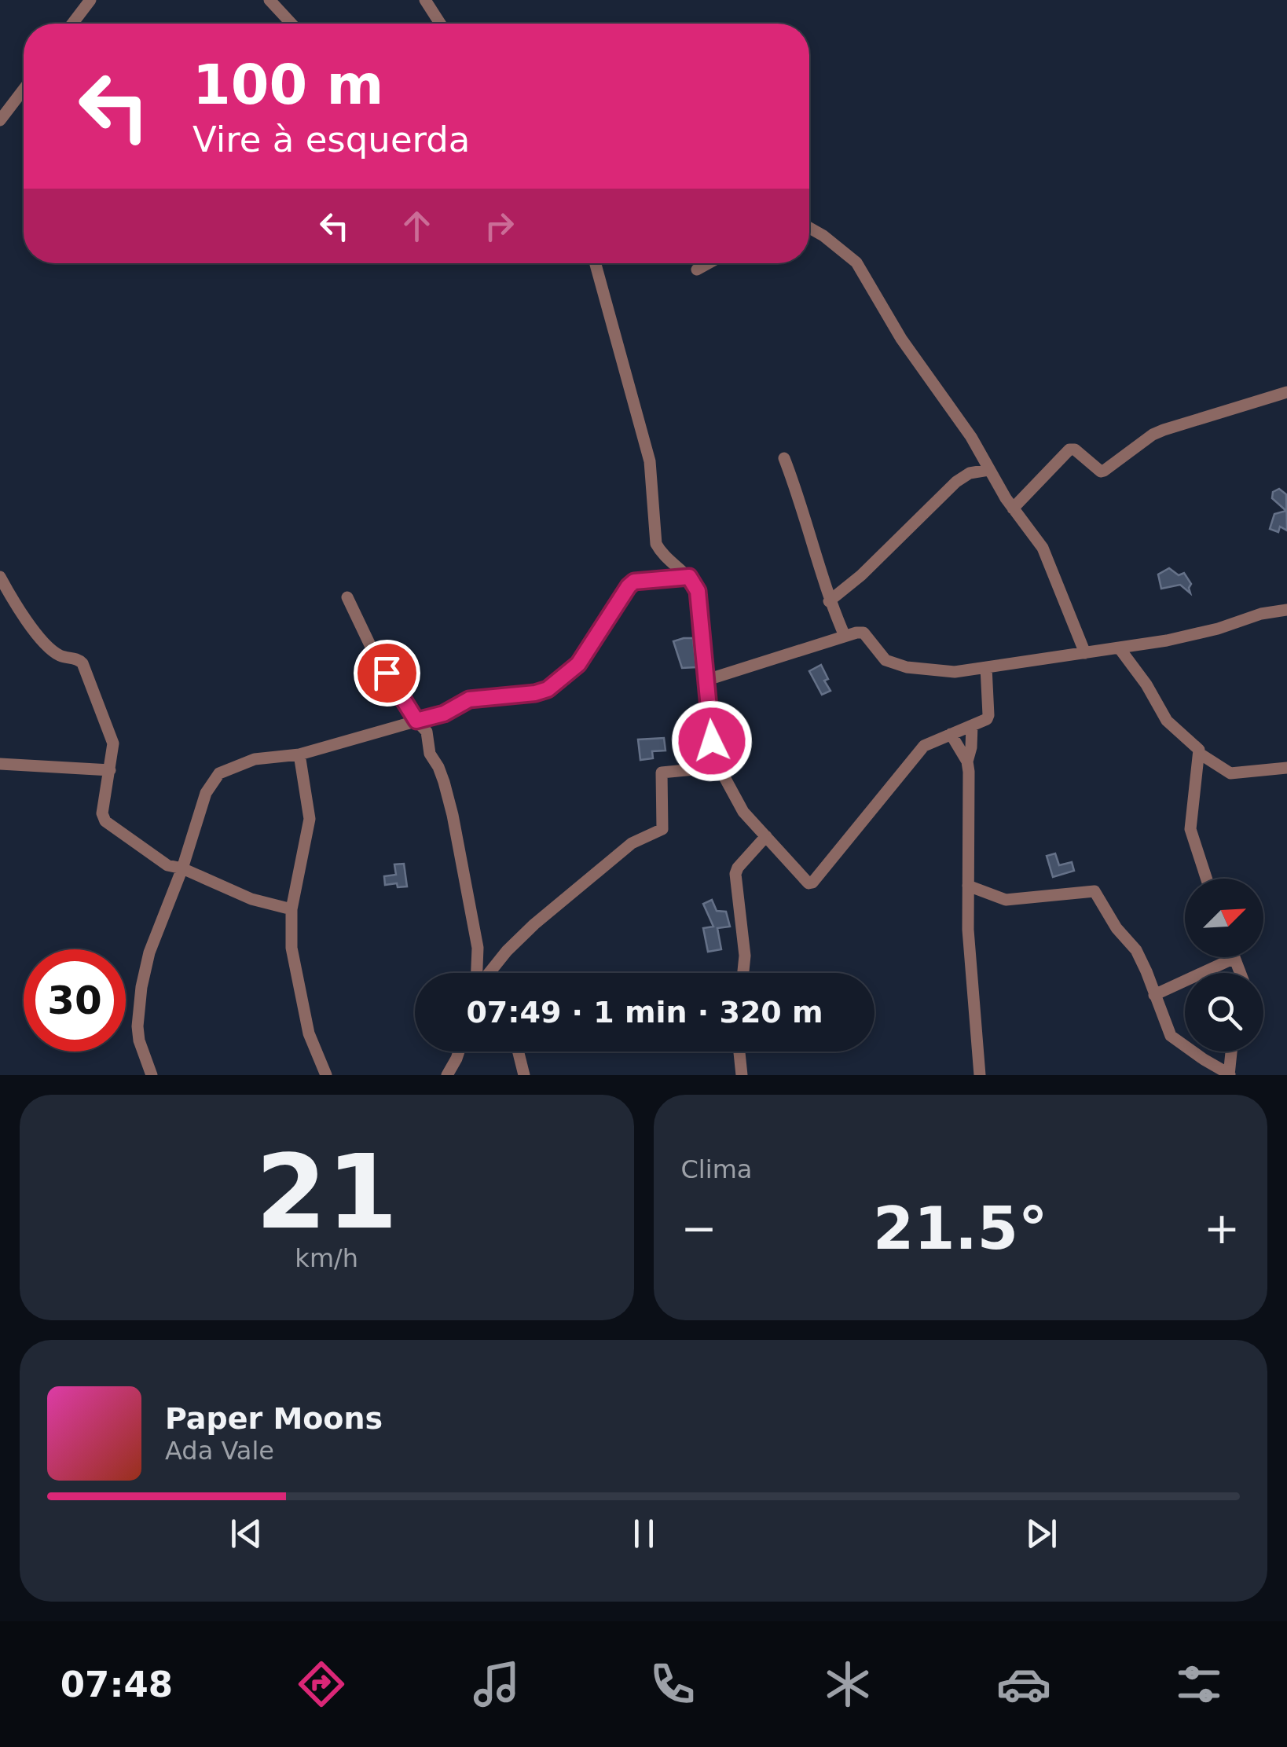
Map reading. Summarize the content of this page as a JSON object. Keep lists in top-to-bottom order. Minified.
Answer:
{"north":"top right","page":{"turn":["100 m","Vire à esquerda"],"limit":"30","trip":"07:49 · 1 min · 320 m","tile":[["21","km/h"],"Clima"],"heat":["−","21.5°","+"],"song":["Paper Moons","Ada Vale"],"tabs":"07:48"}}
